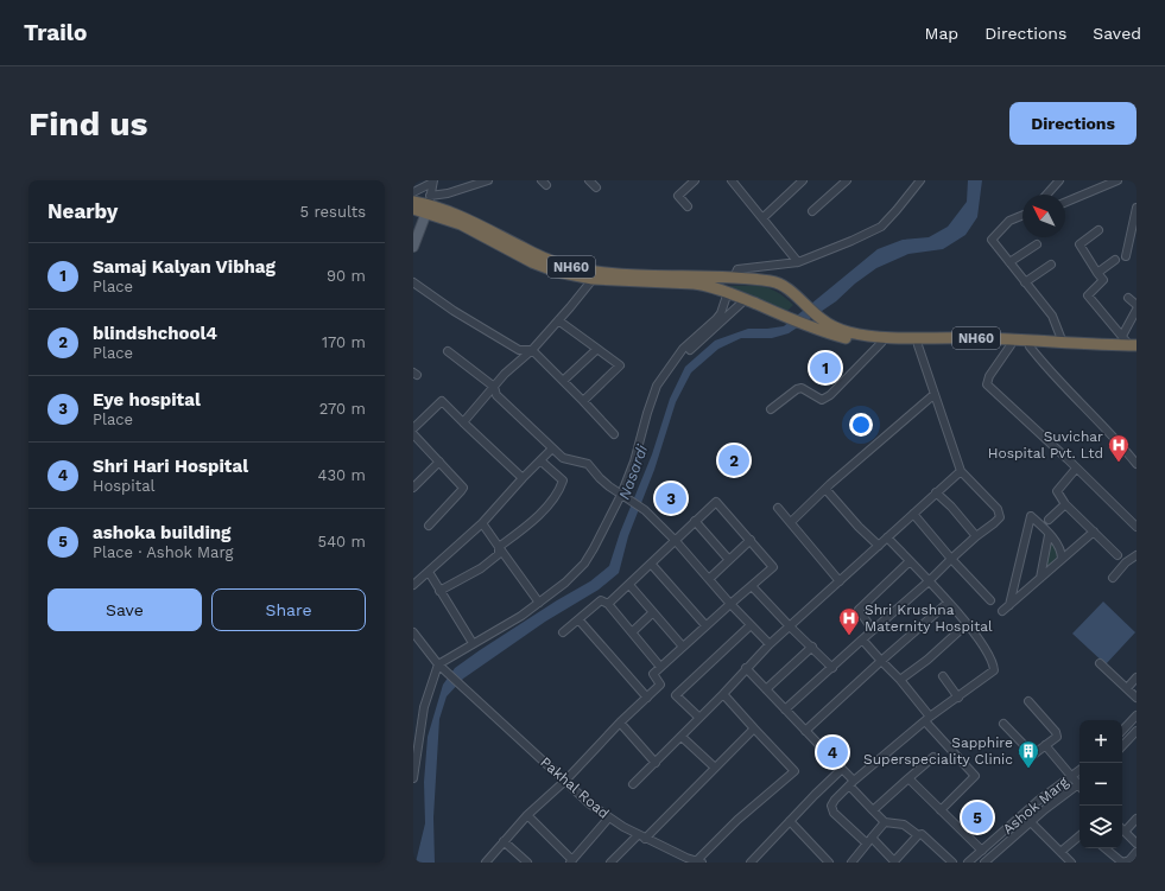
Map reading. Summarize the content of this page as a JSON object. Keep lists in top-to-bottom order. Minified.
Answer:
{"streets":{"highway":["NH60"],"street":["Pakhal Road","Ashok Marg"]},"water":["Nasardi"],"places":{"hospital":["Suvichar Hospital Pvt. Ltd","Shri Krushna Maternity Hospital"],"building":["Sapphire Superspeciality Clinic"]},"north":"top left","page":{"header":"Trailo","nav":["Map","Directions","Saved"],"buttons":["Directions",["Save","Share"]],"title":"Find us","heading":["Nearby","5 results"],"list":[{"mark":"1","name":"Samaj Kalyan Vibhag","note":"Place","value":"90 m"},{"mark":"2","name":"blindshchool4","note":"Place","value":"170 m"},{"mark":"3","name":"Eye hospital","note":"Place","value":"270 m"},{"mark":"4","name":"Shri Hari Hospital","note":"Hospital","value":"430 m"},{"mark":"5","name":"ashoka building","note":"Place · Ashok Marg","value":"540 m"}],"pins":["1","2","3","4","5"],"map_buttons":["+","−"]}}
